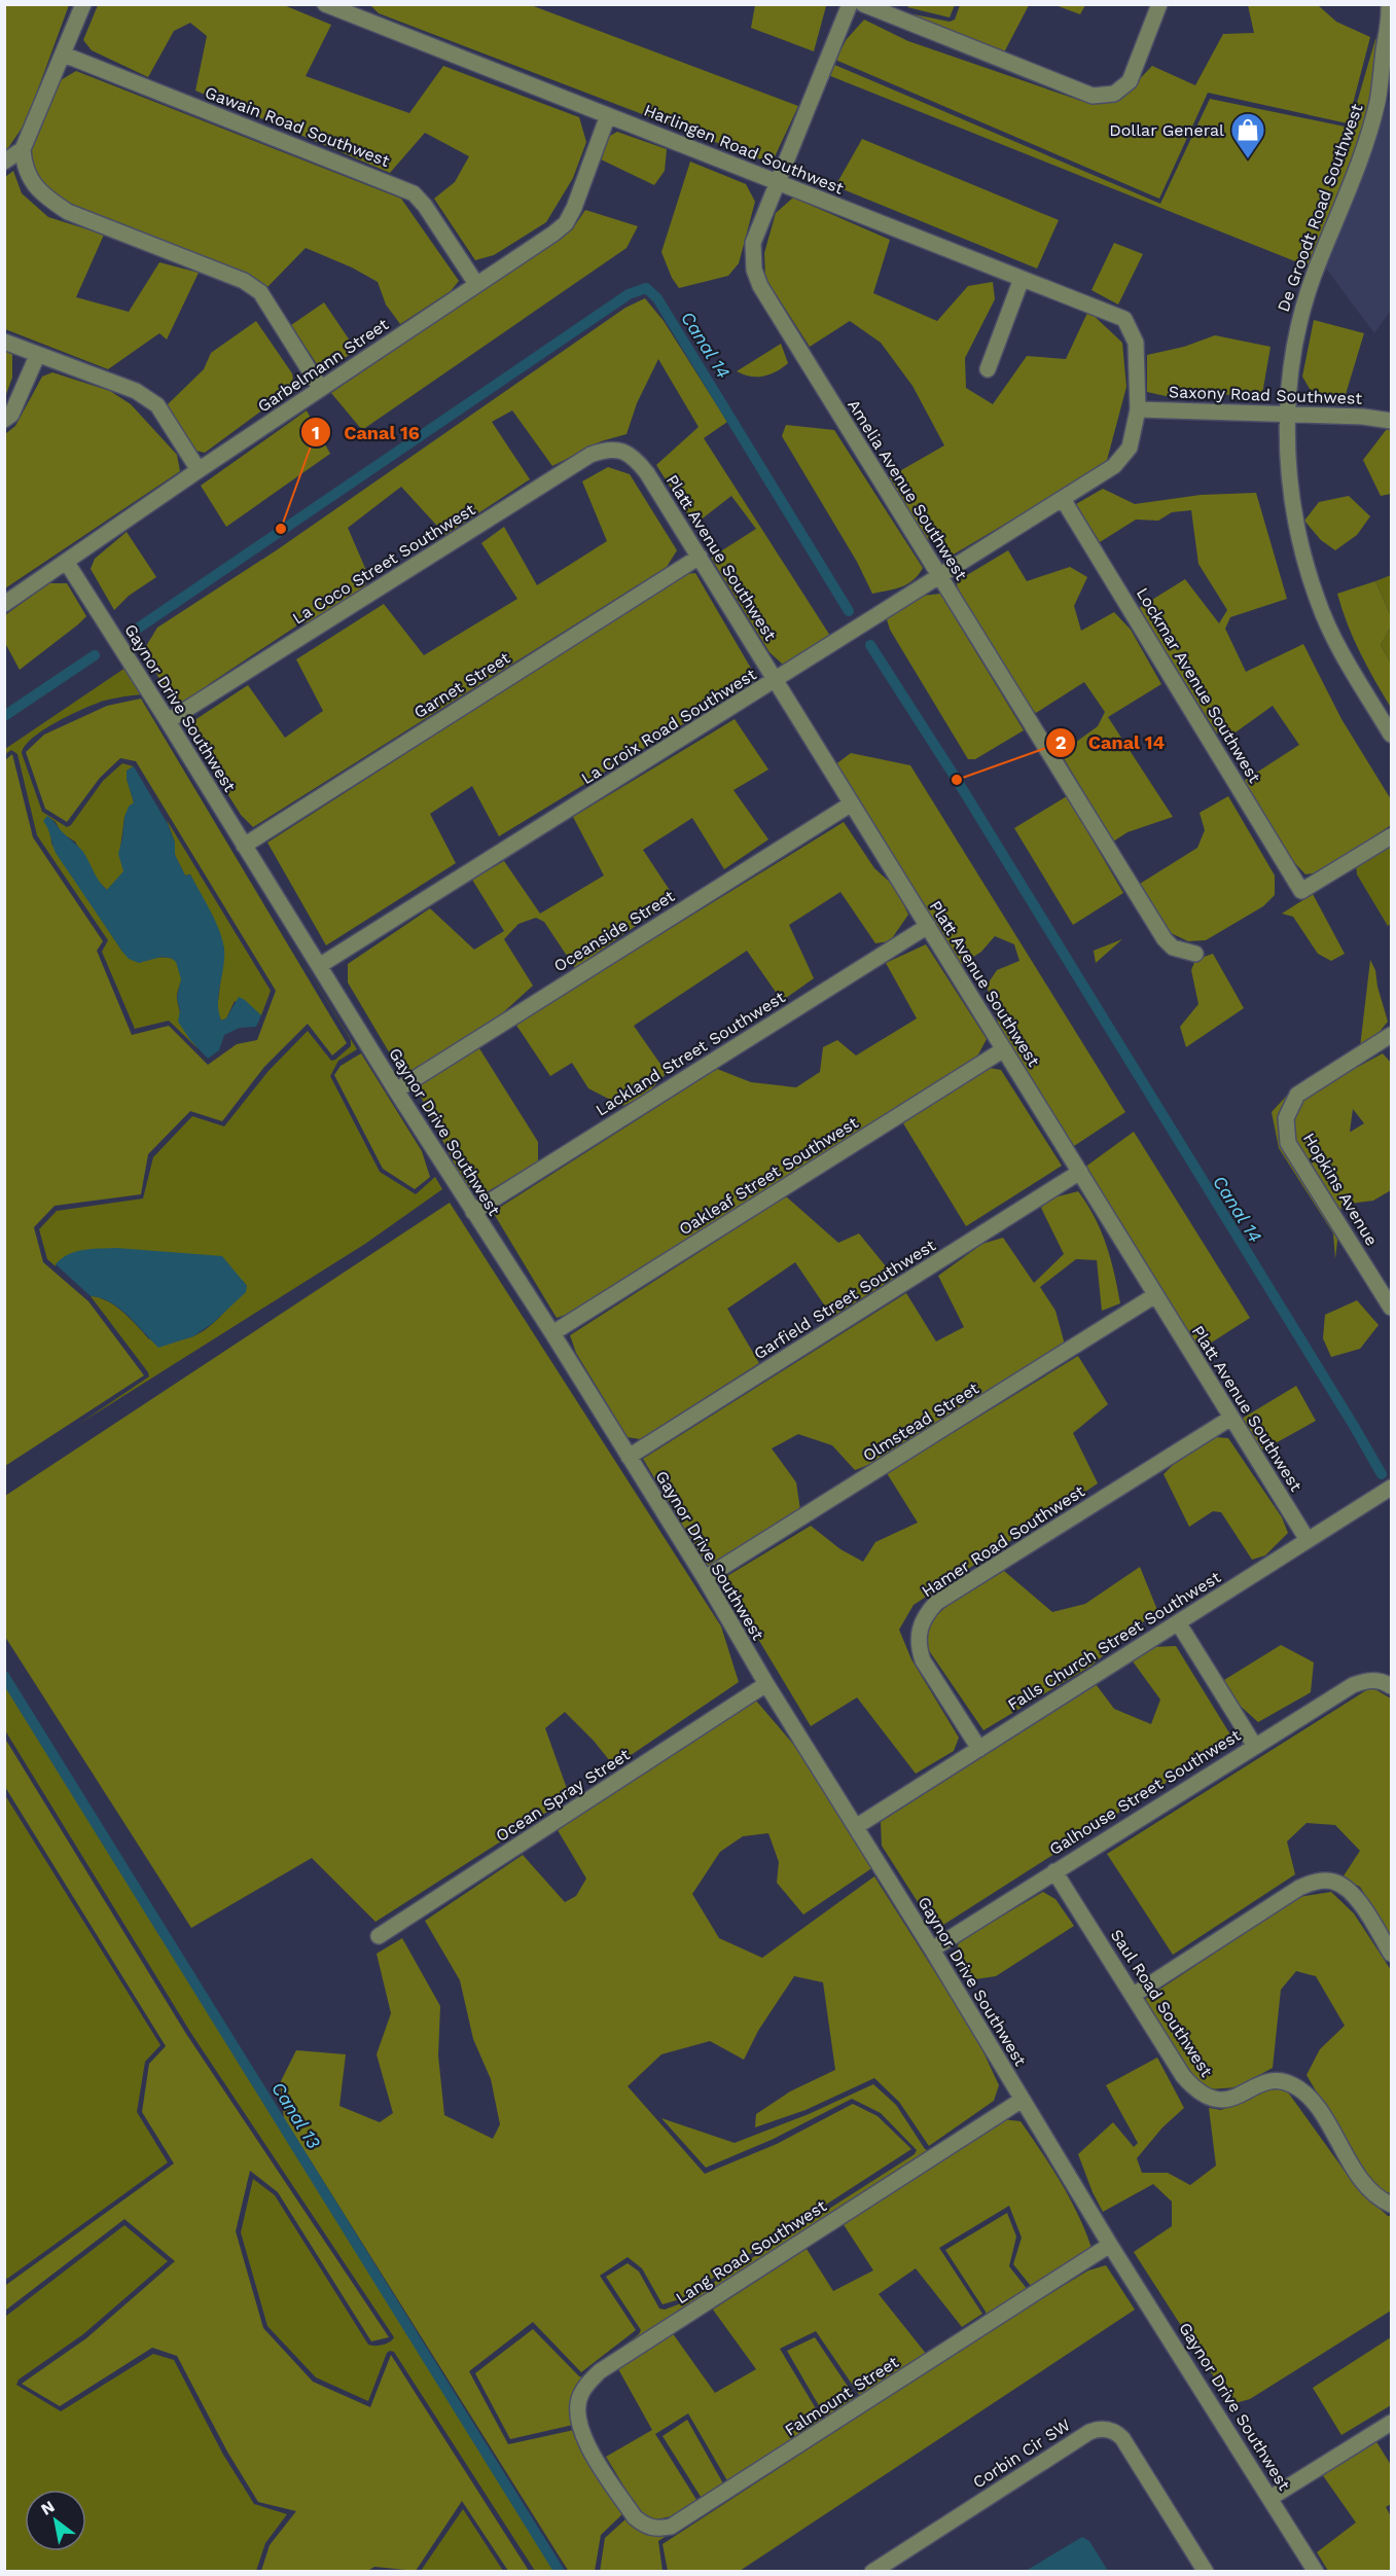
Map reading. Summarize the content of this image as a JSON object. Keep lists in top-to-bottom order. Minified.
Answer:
{"streets":{"street":["Gawain Road Southwest","Harlingen Road Southwest","De Groodt Road Southwest","Garbelmann Street","Saxony Road Southwest","Amelia Avenue Southwest","Platt Avenue Southwest","La Coco Street Southwest","Garnet Street","Lockmar Avenue Southwest","Gaynor Drive Southwest","La Croix Road Southwest","Oceanside Street","Lackland Street Southwest","Oakleaf Street Southwest","Hopkins Avenue","Garfield Street Southwest","Olmstead Street","Hamer Road Southwest","Falls Church Street Southwest","Galhouse Street Southwest","Ocean Spray Street","Saul Road Southwest","Lang Road Southwest","Falmount Street","Corbin Cir SW"]},"crossings":[["Gawain Road Southwest","Garbelmann Street"],["Harlingen Road Southwest","Garbelmann Street"],["Harlingen Road Southwest","Amelia Avenue Southwest"],["Harlingen Road Southwest","La Croix Road Southwest"],["De Groodt Road Southwest","Saxony Road Southwest"],["Garbelmann Street","Gaynor Drive Southwest"],["Saxony Road Southwest","La Croix Road Southwest"],["Amelia Avenue Southwest","La Croix Road Southwest"],["Platt Avenue Southwest","La Coco Street Southwest"],["Platt Avenue Southwest","Garnet Street"],["Platt Avenue Southwest","La Croix Road Southwest"],["Platt Avenue Southwest","Oceanside Street"],["Platt Avenue Southwest","Lackland Street Southwest"],["Platt Avenue Southwest","Oakleaf Street Southwest"],["Platt Avenue Southwest","Garfield Street Southwest"],["Platt Avenue Southwest","Olmstead Street"],["Platt Avenue Southwest","Hamer Road Southwest"],["Platt Avenue Southwest","Falls Church Street Southwest"],["La Coco Street Southwest","Gaynor Drive Southwest"],["Garnet Street","Gaynor Drive Southwest"],["Lockmar Avenue Southwest","La Croix Road Southwest"],["Gaynor Drive Southwest","La Croix Road Southwest"],["Gaynor Drive Southwest","Oceanside Street"],["Gaynor Drive Southwest","Lackland Street Southwest"],["Gaynor Drive Southwest","Oakleaf Street Southwest"],["Gaynor Drive Southwest","Garfield Street Southwest"],["Gaynor Drive Southwest","Olmstead Street"],["Gaynor Drive Southwest","Falls Church Street Southwest"],["Gaynor Drive Southwest","Galhouse Street Southwest"],["Gaynor Drive Southwest","Ocean Spray Street"],["Gaynor Drive Southwest","Lang Road Southwest"],["Gaynor Drive Southwest","Falmount Street"],["Hamer Road Southwest","Falls Church Street Southwest"],["Galhouse Street Southwest","Saul Road Southwest"],["Lang Road Southwest","Falmount Street"]],"water":["Canal 14","Canal 13"],"places":{"shop":["Dollar General"],"other":["Canal 16","Canal 14"]},"north":"top left"}
